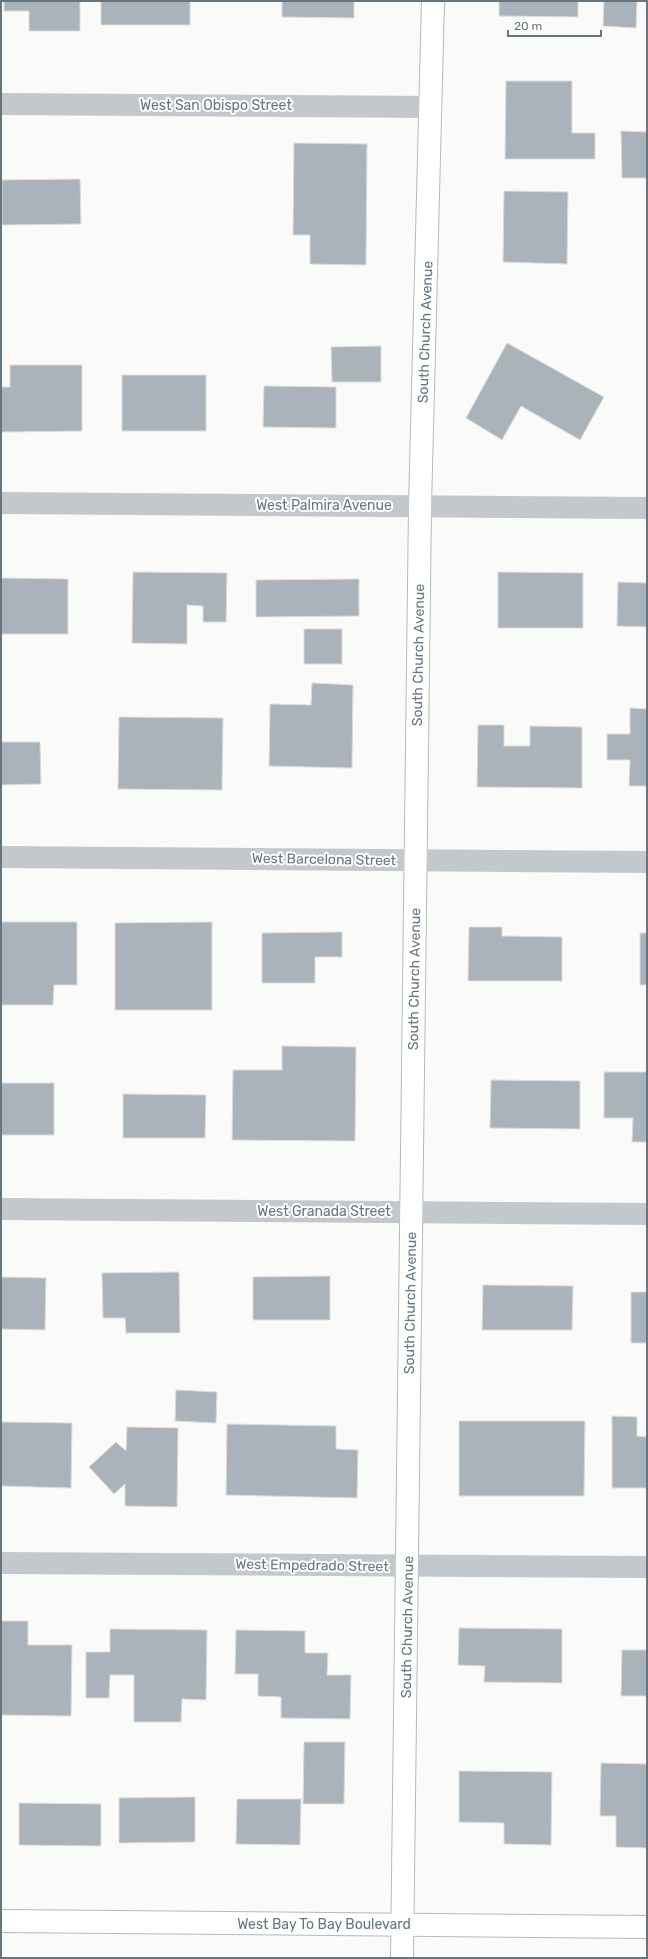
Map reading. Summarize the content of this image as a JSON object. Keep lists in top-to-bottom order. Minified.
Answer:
{"streets":{"street":["West San Obispo Street","South Church Avenue","West Palmira Avenue","West Barcelona Street","West Granada Street","West Empedrado Street","West Bay To Bay Boulevard"]},"crossings":[["West San Obispo Street","South Church Avenue"],["South Church Avenue","West Palmira Avenue"],["South Church Avenue","West Barcelona Street"],["South Church Avenue","West Granada Street"],["South Church Avenue","West Empedrado Street"],["South Church Avenue","West Bay To Bay Boulevard"]],"scale_bar":"20 m"}
